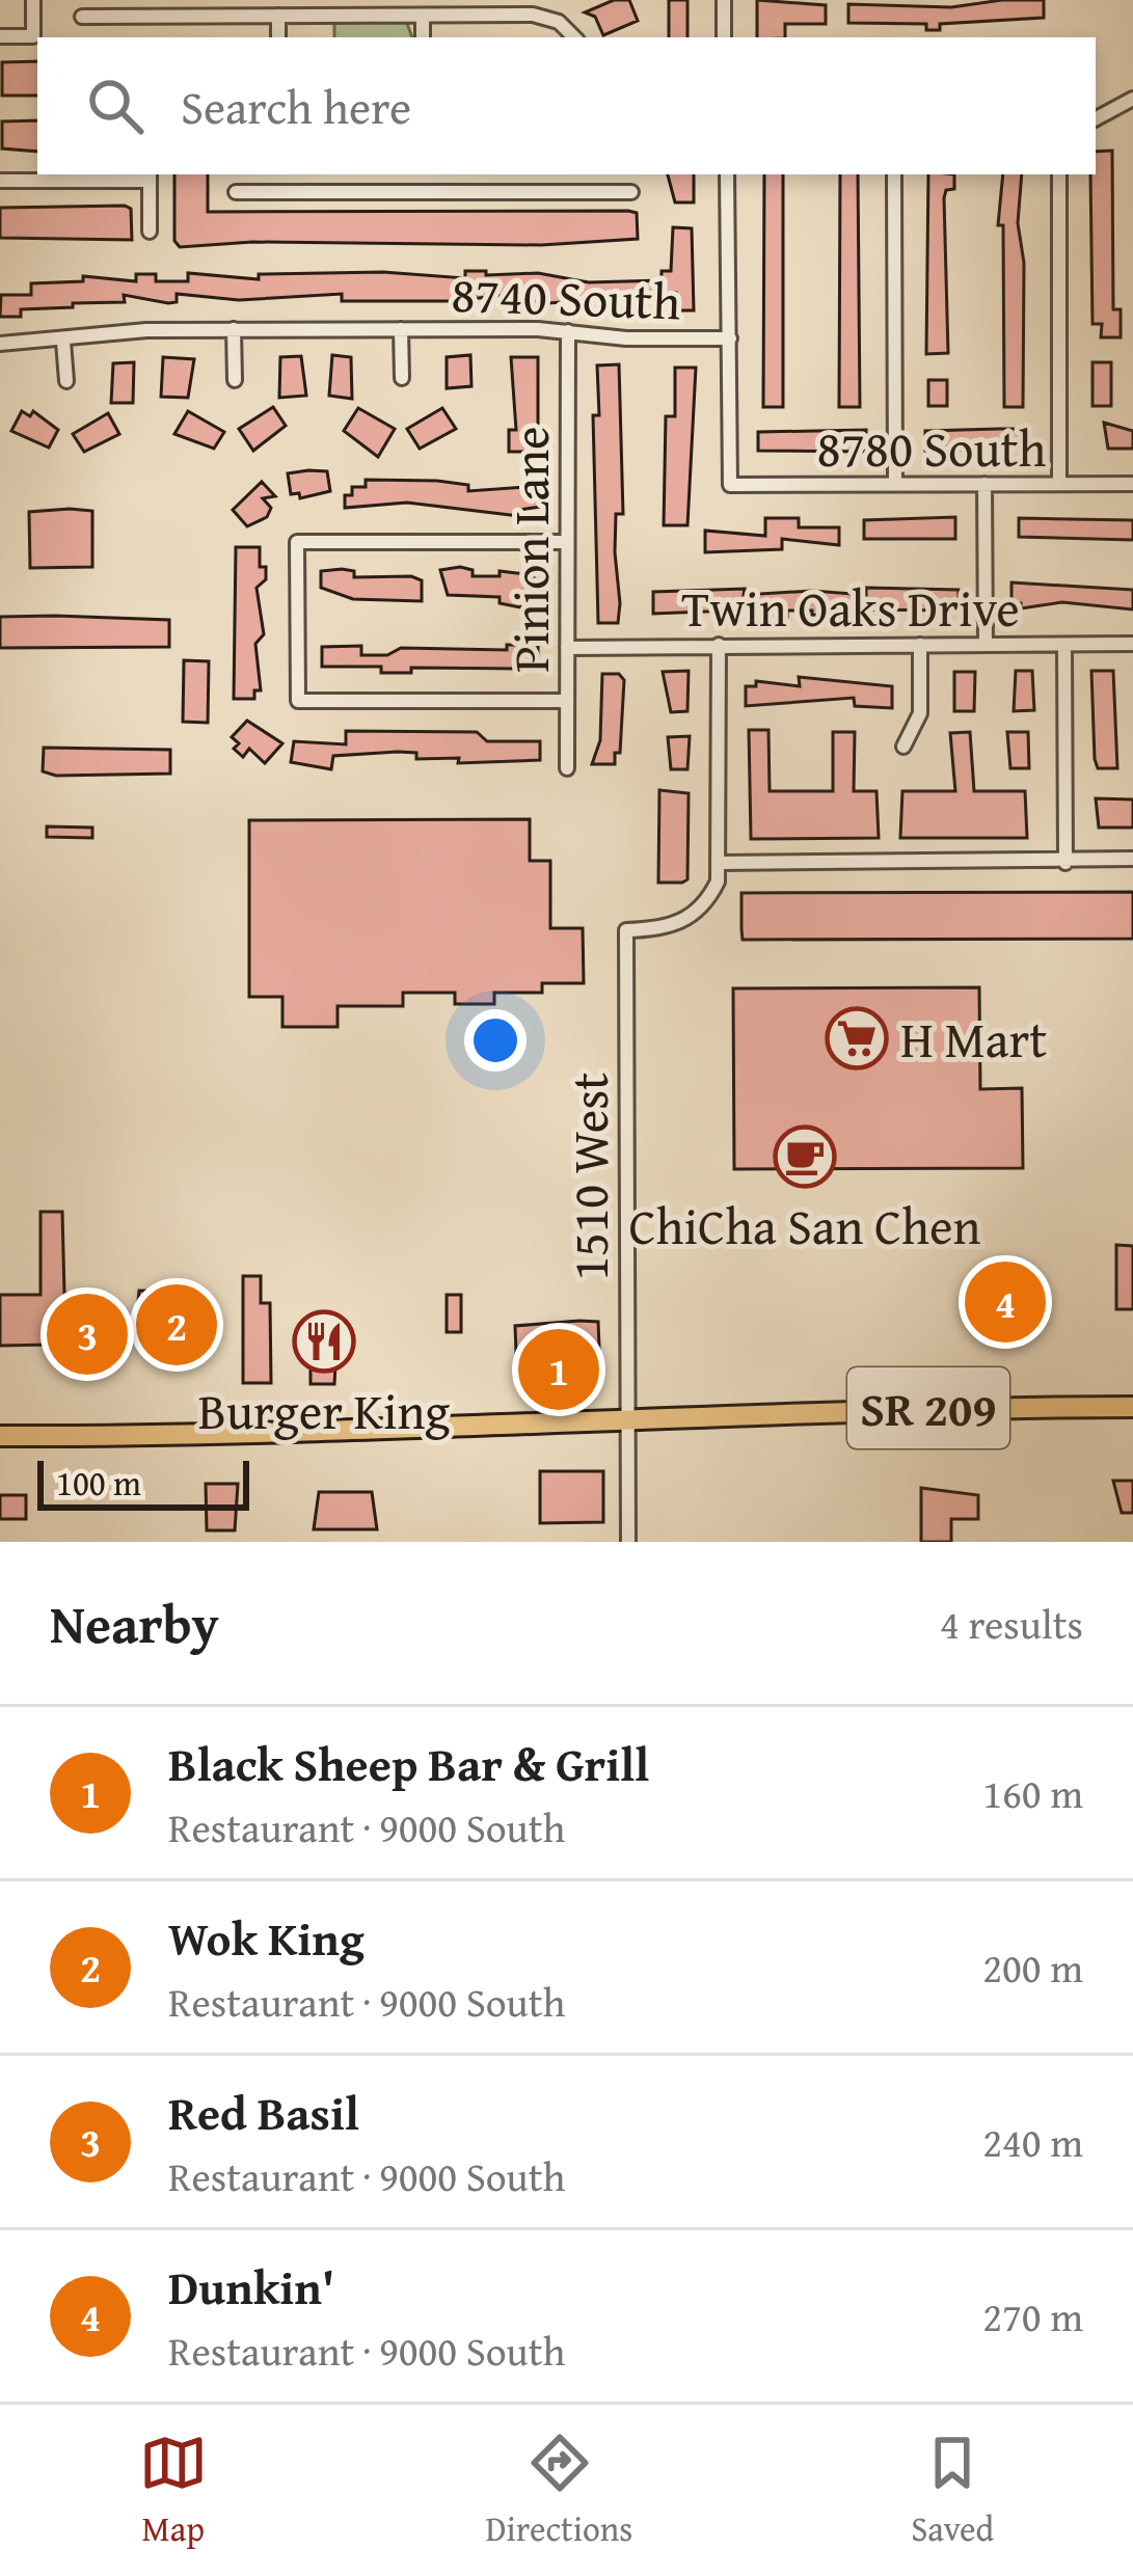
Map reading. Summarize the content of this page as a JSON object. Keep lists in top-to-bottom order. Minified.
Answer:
{"streets":{"main road":["SR 209"],"street":["8740 South","8780 South","Pinion Lane","Twin Oaks Drive","1510 West"]},"crossings":[["8740 South","8780 South"],["8740 South","Pinion Lane"],["Pinion Lane","Twin Oaks Drive"],["1510 West","SR 209"]],"places":{"supermarket":["H Mart"],"cafe":["ChiCha San Chen"],"restaurant":["Burger King"]},"scale_bar":"100 m","page":{"search":"Search here","pins":["4","2","3","1"],"scale":"100 m","heading":["Nearby","4 results"],"list":[{"mark":"1","name":"Black Sheep Bar & Grill","note":"Restaurant · 9000 South","value":"160 m"},{"mark":"2","name":"Wok King","note":"Restaurant · 9000 South","value":"200 m"},{"mark":"3","name":"Red Basil","note":"Restaurant · 9000 South","value":"240 m"},{"mark":"4","name":"Dunkin'","note":"Restaurant · 9000 South","value":"270 m"}],"nav":["Map","Directions","Saved"]}}
